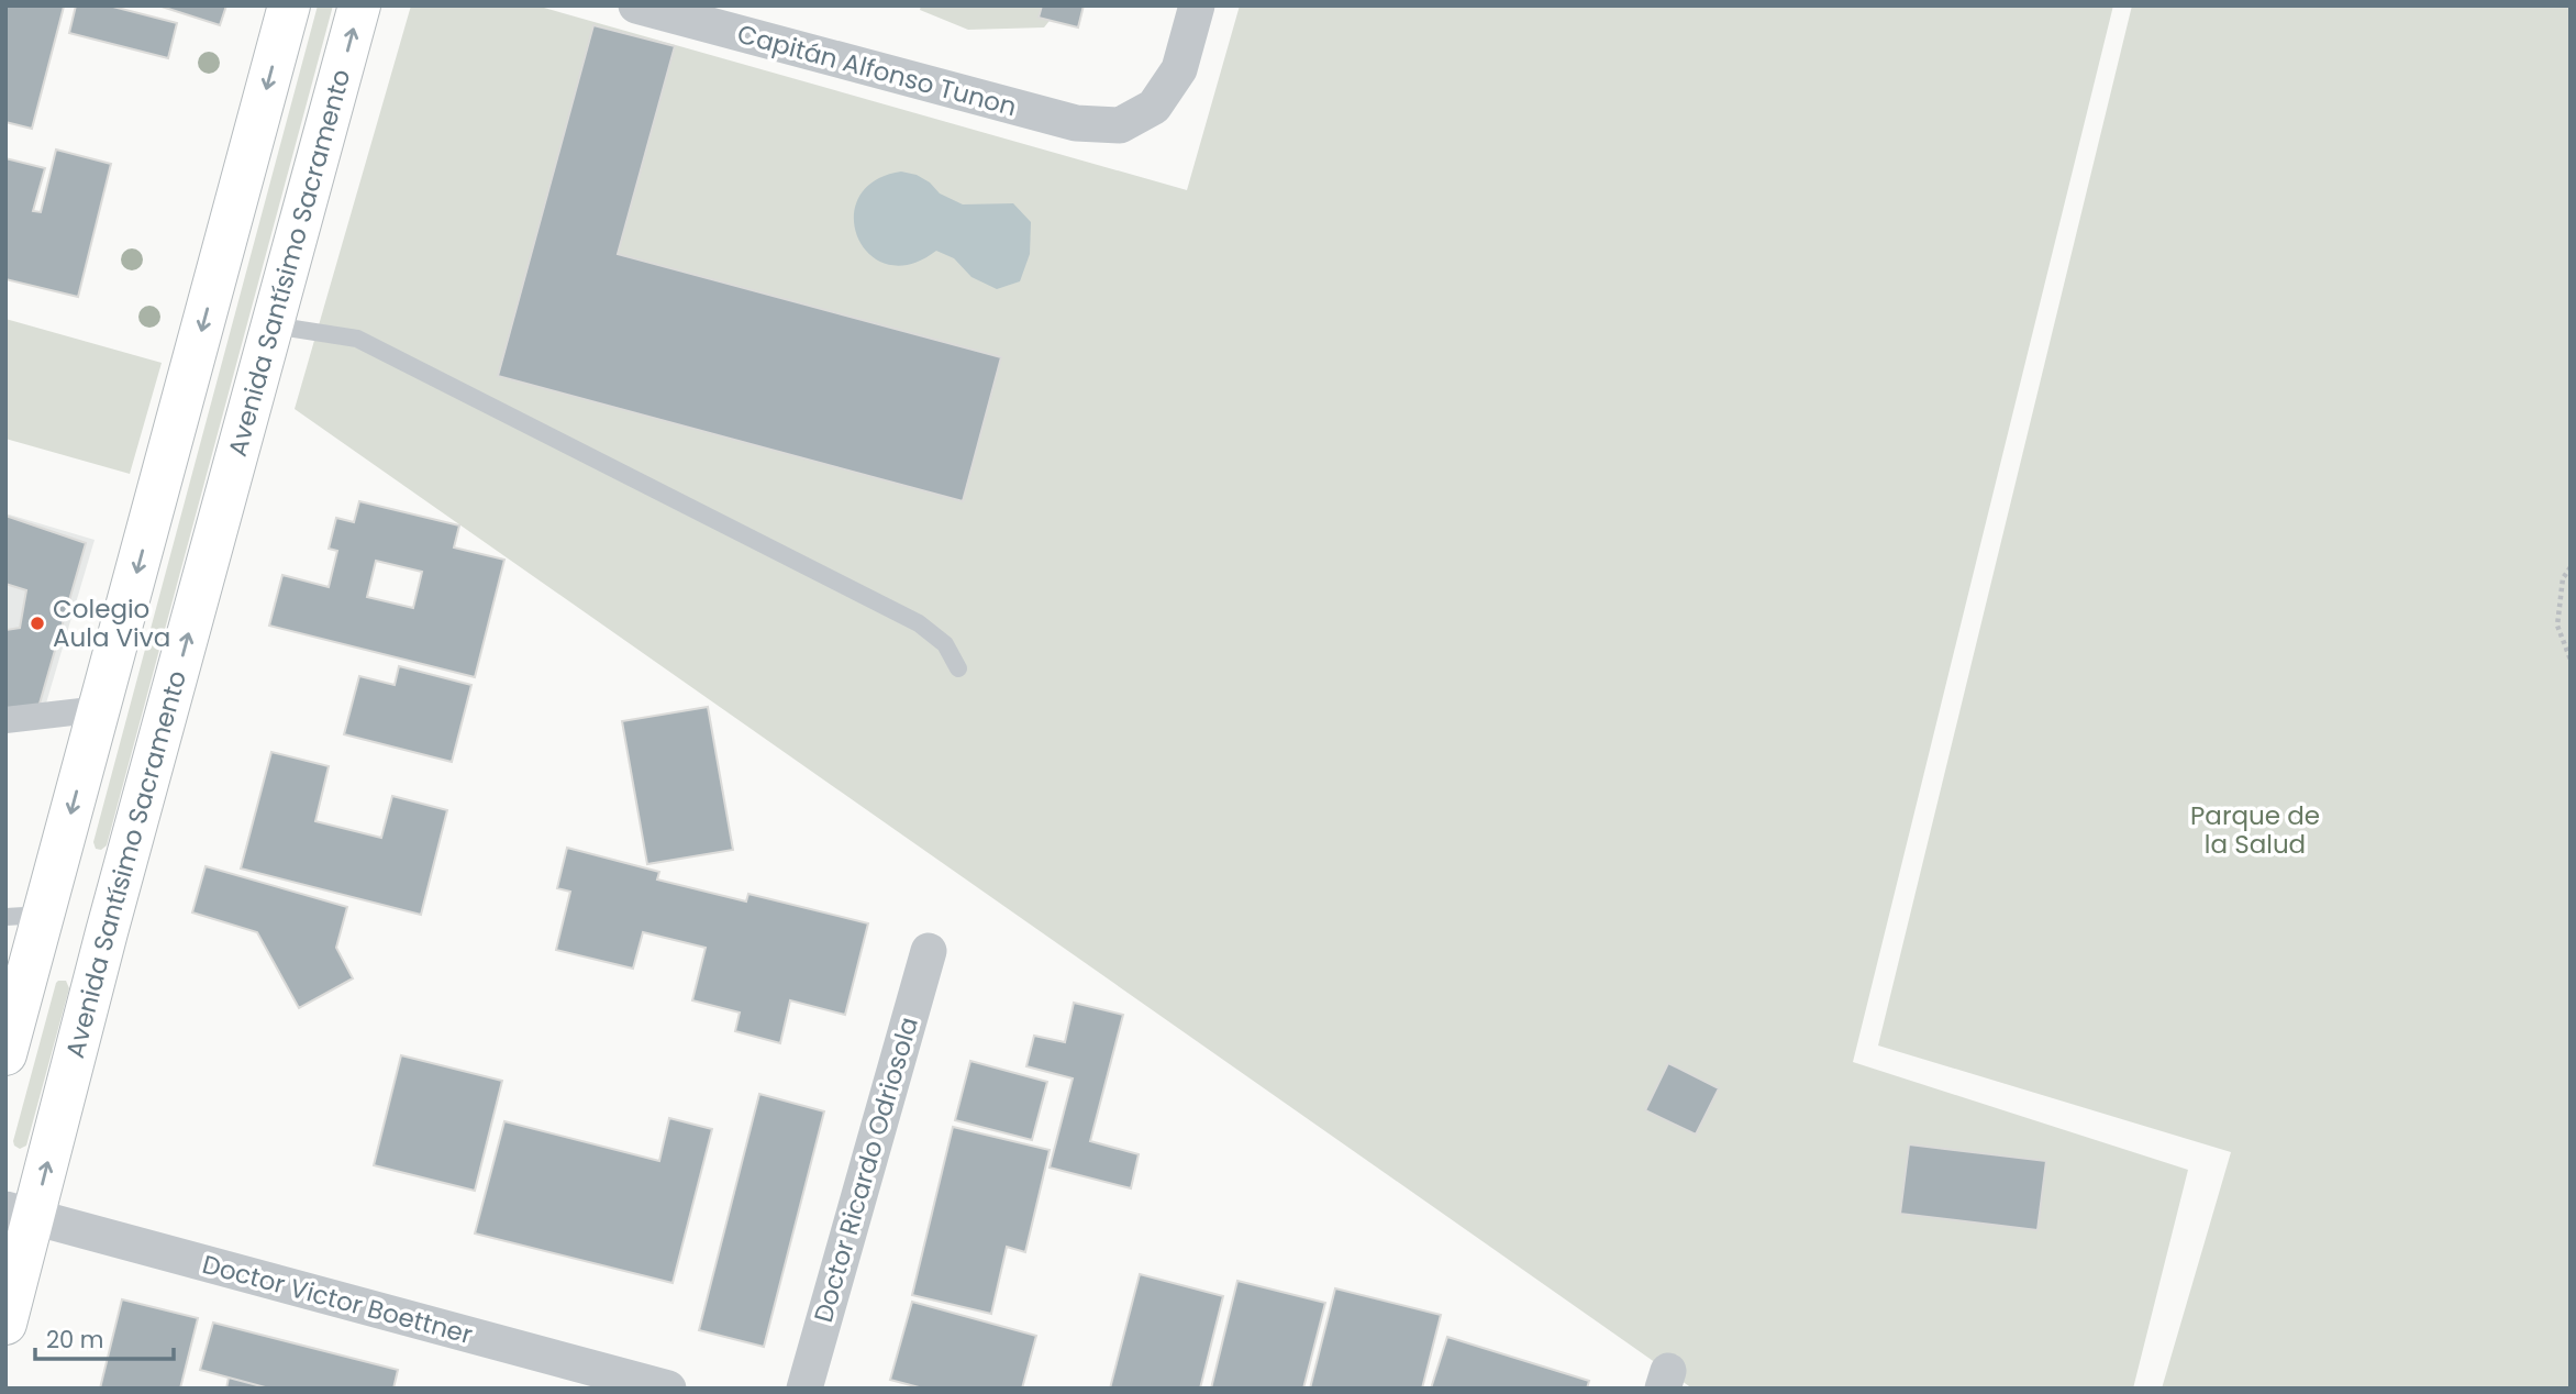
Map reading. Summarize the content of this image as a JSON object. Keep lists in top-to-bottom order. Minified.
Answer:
{"streets":{"main road":["Avenida Santísimo Sacramento"],"street":["Capitán Alfonso Tunon","Doctor Ricardo Odriosola","Doctor Victor Boettner"]},"crossings":[["Avenida Santísimo Sacramento","Doctor Victor Boettner"]],"parks":["Parque de la Salud"],"places":["Colegio Aula Viva"],"scale_bar":"20 m"}
